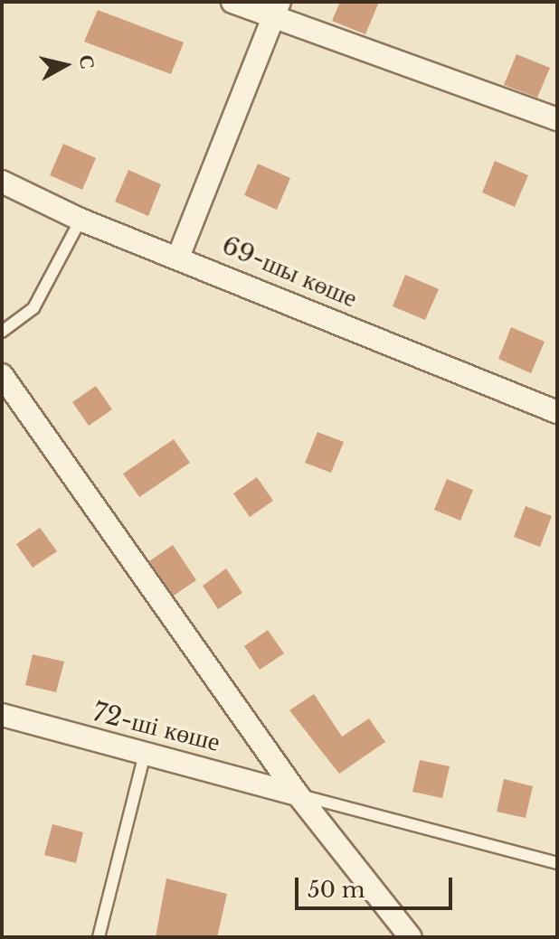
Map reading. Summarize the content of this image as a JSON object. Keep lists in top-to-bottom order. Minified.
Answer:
{"streets":{"street":["69-шы көше","72-ші көше"]},"scale_bar":"50 m","north":"right"}
